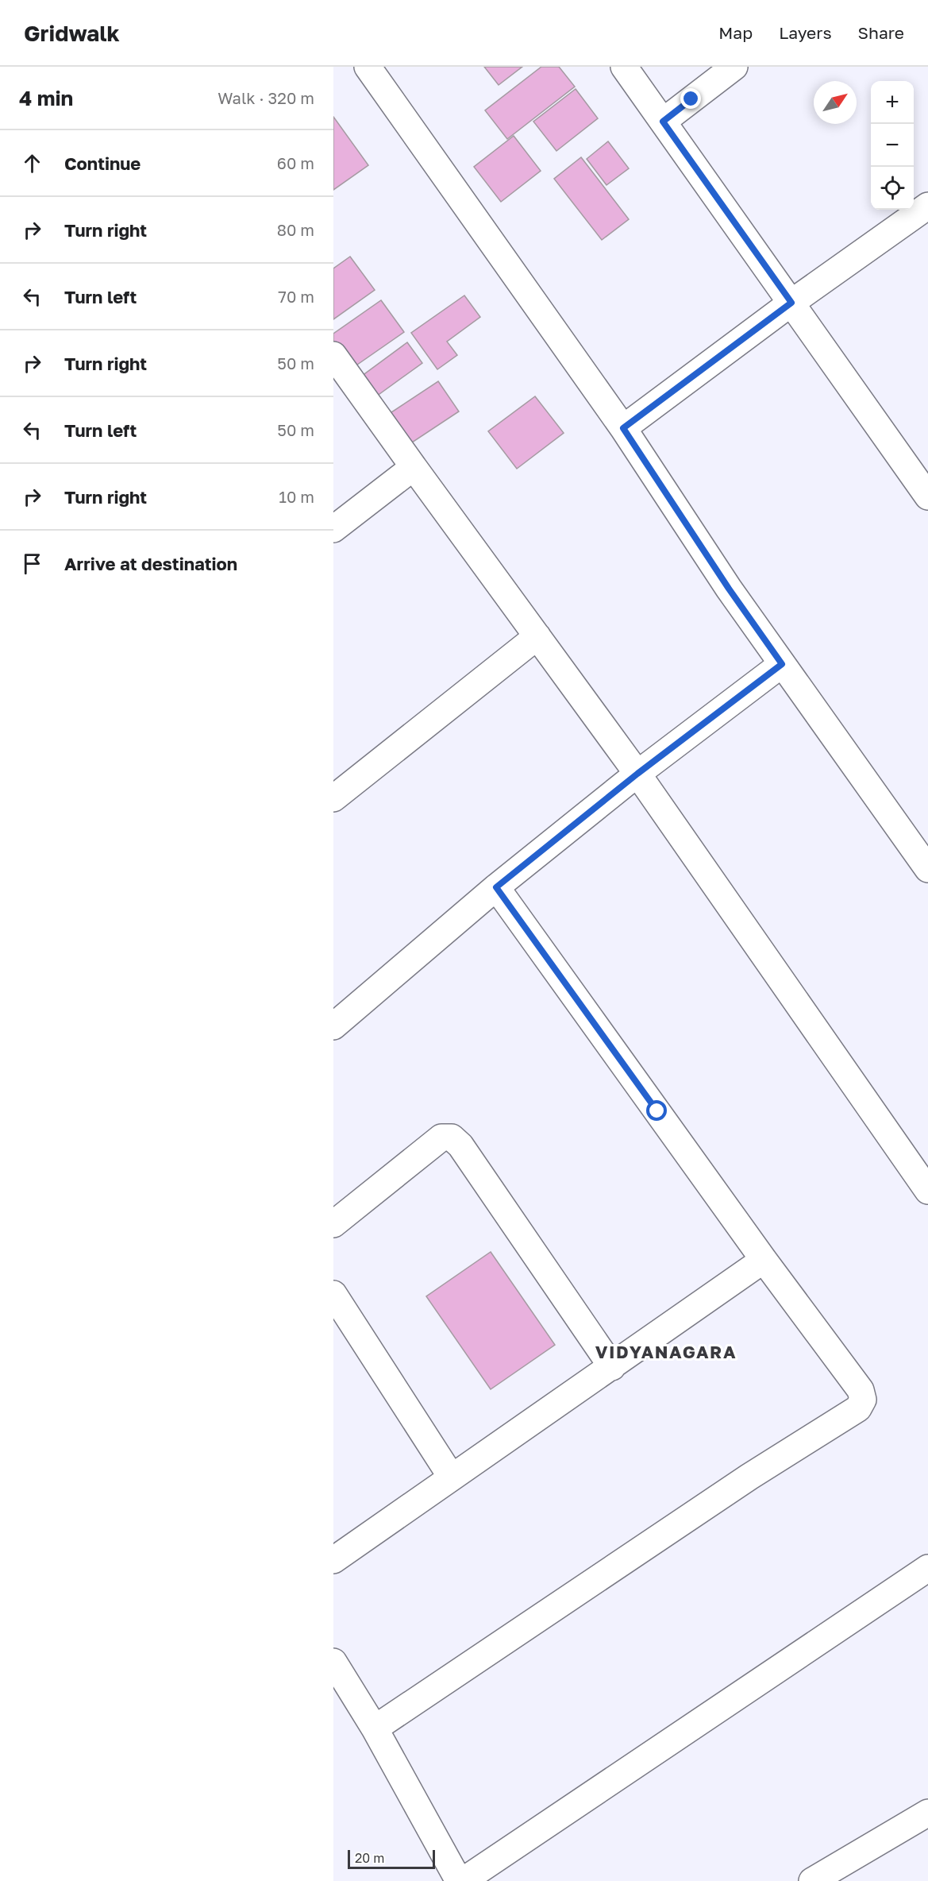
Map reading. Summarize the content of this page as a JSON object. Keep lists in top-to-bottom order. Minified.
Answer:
{"districts":["VIDYANAGARA"],"scale_bar":"20 m","north":"top right","page":{"header":"Gridwalk","nav":["Map","Layers","Share"],"heading":["4 min","Walk · 320 m"],"map_buttons":["+","−"],"list":[["Continue","60 m"],["Turn right","80 m"],["Turn left","70 m"],["Turn right","50 m"],["Turn left","50 m"],["Turn right","10 m"],"Arrive at destination"],"scale":"20 m"}}
